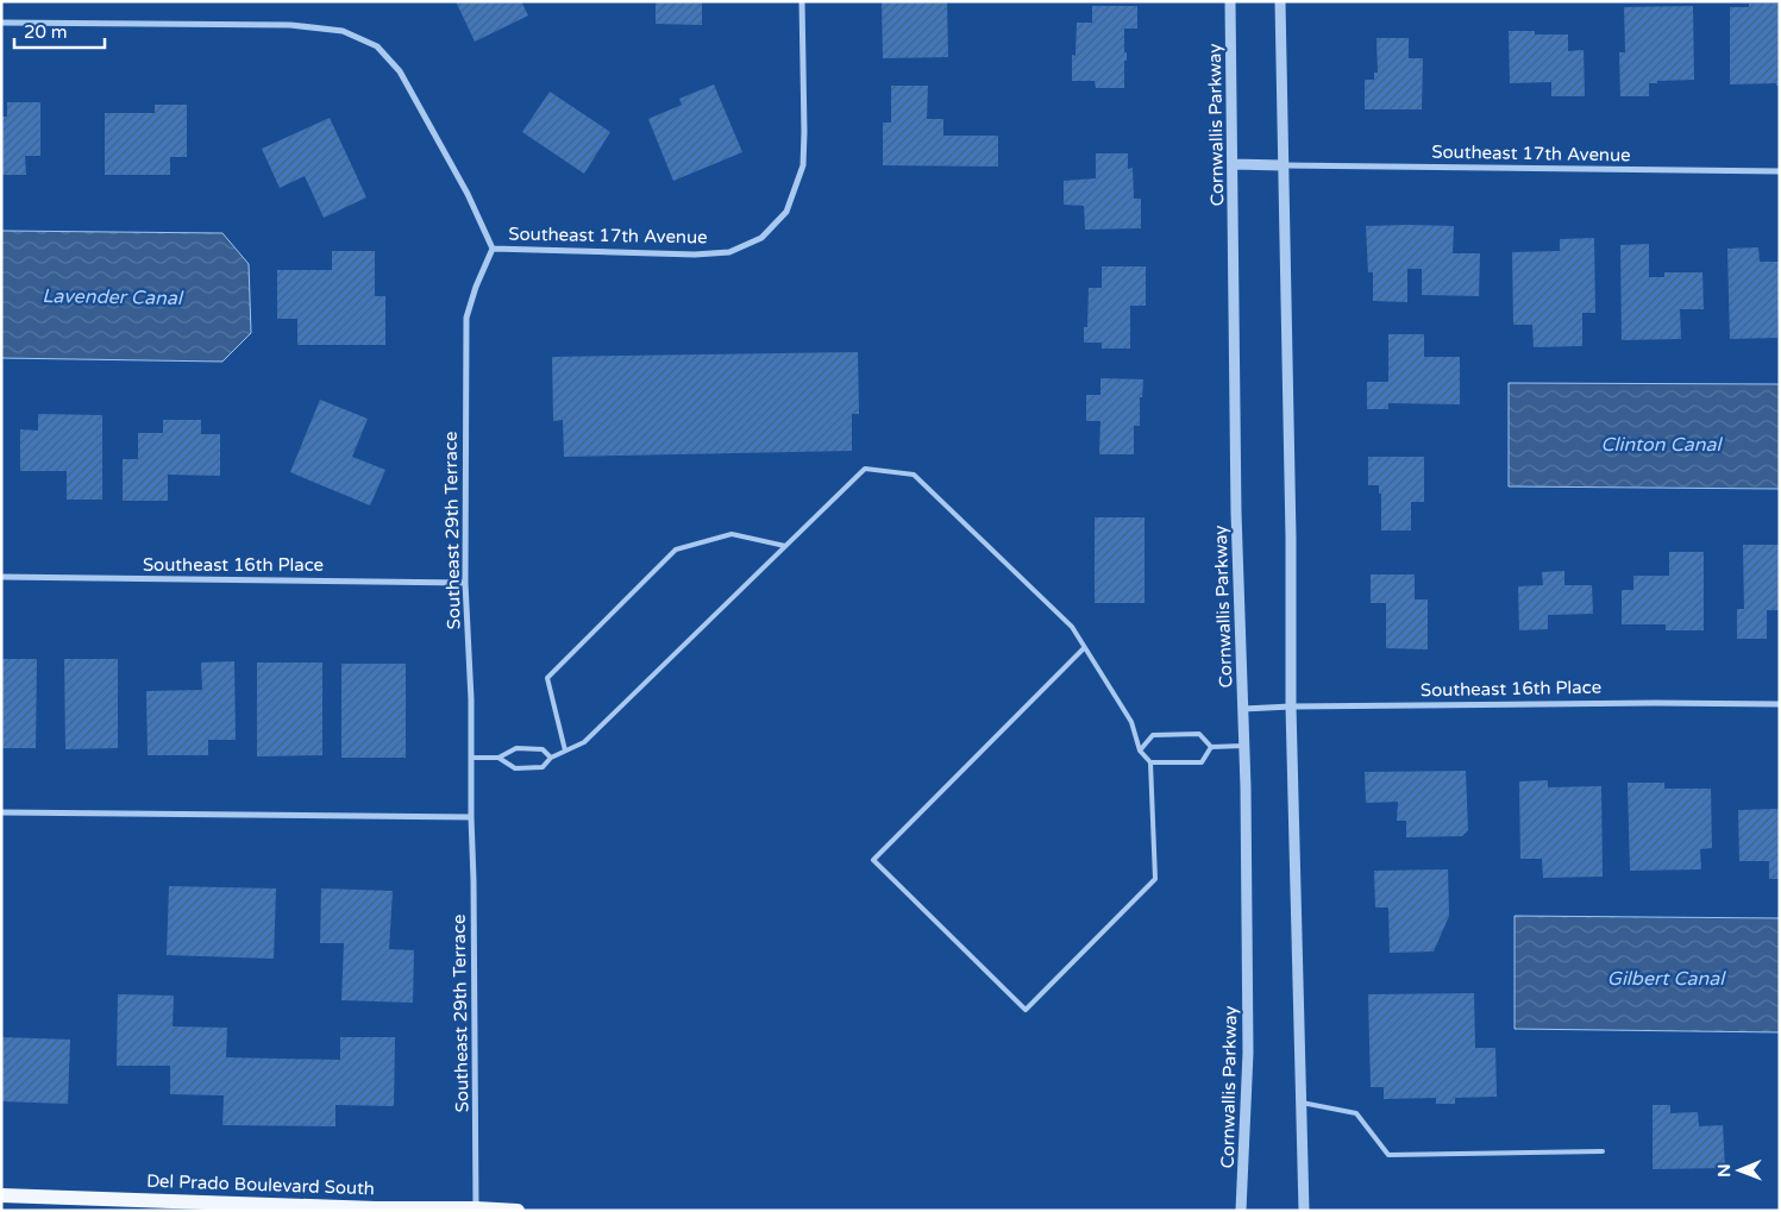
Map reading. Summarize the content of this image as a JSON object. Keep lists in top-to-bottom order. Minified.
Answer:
{"streets":{"main road":["Del Prado Boulevard South"],"street":["Cornwallis Parkway","Southeast 17th Avenue","Southeast 29th Terrace","Southeast 16th Place"]},"crossings":[["Cornwallis Parkway","Southeast 16th Place"],["Southeast 17th Avenue","Southeast 29th Terrace"],["Southeast 29th Terrace","Southeast 16th Place"],["Southeast 29th Terrace","Del Prado Boulevard South"]],"water":["Lavender Canal","Clinton Canal","Gilbert Canal"],"scale_bar":"20 m","north":"left"}
